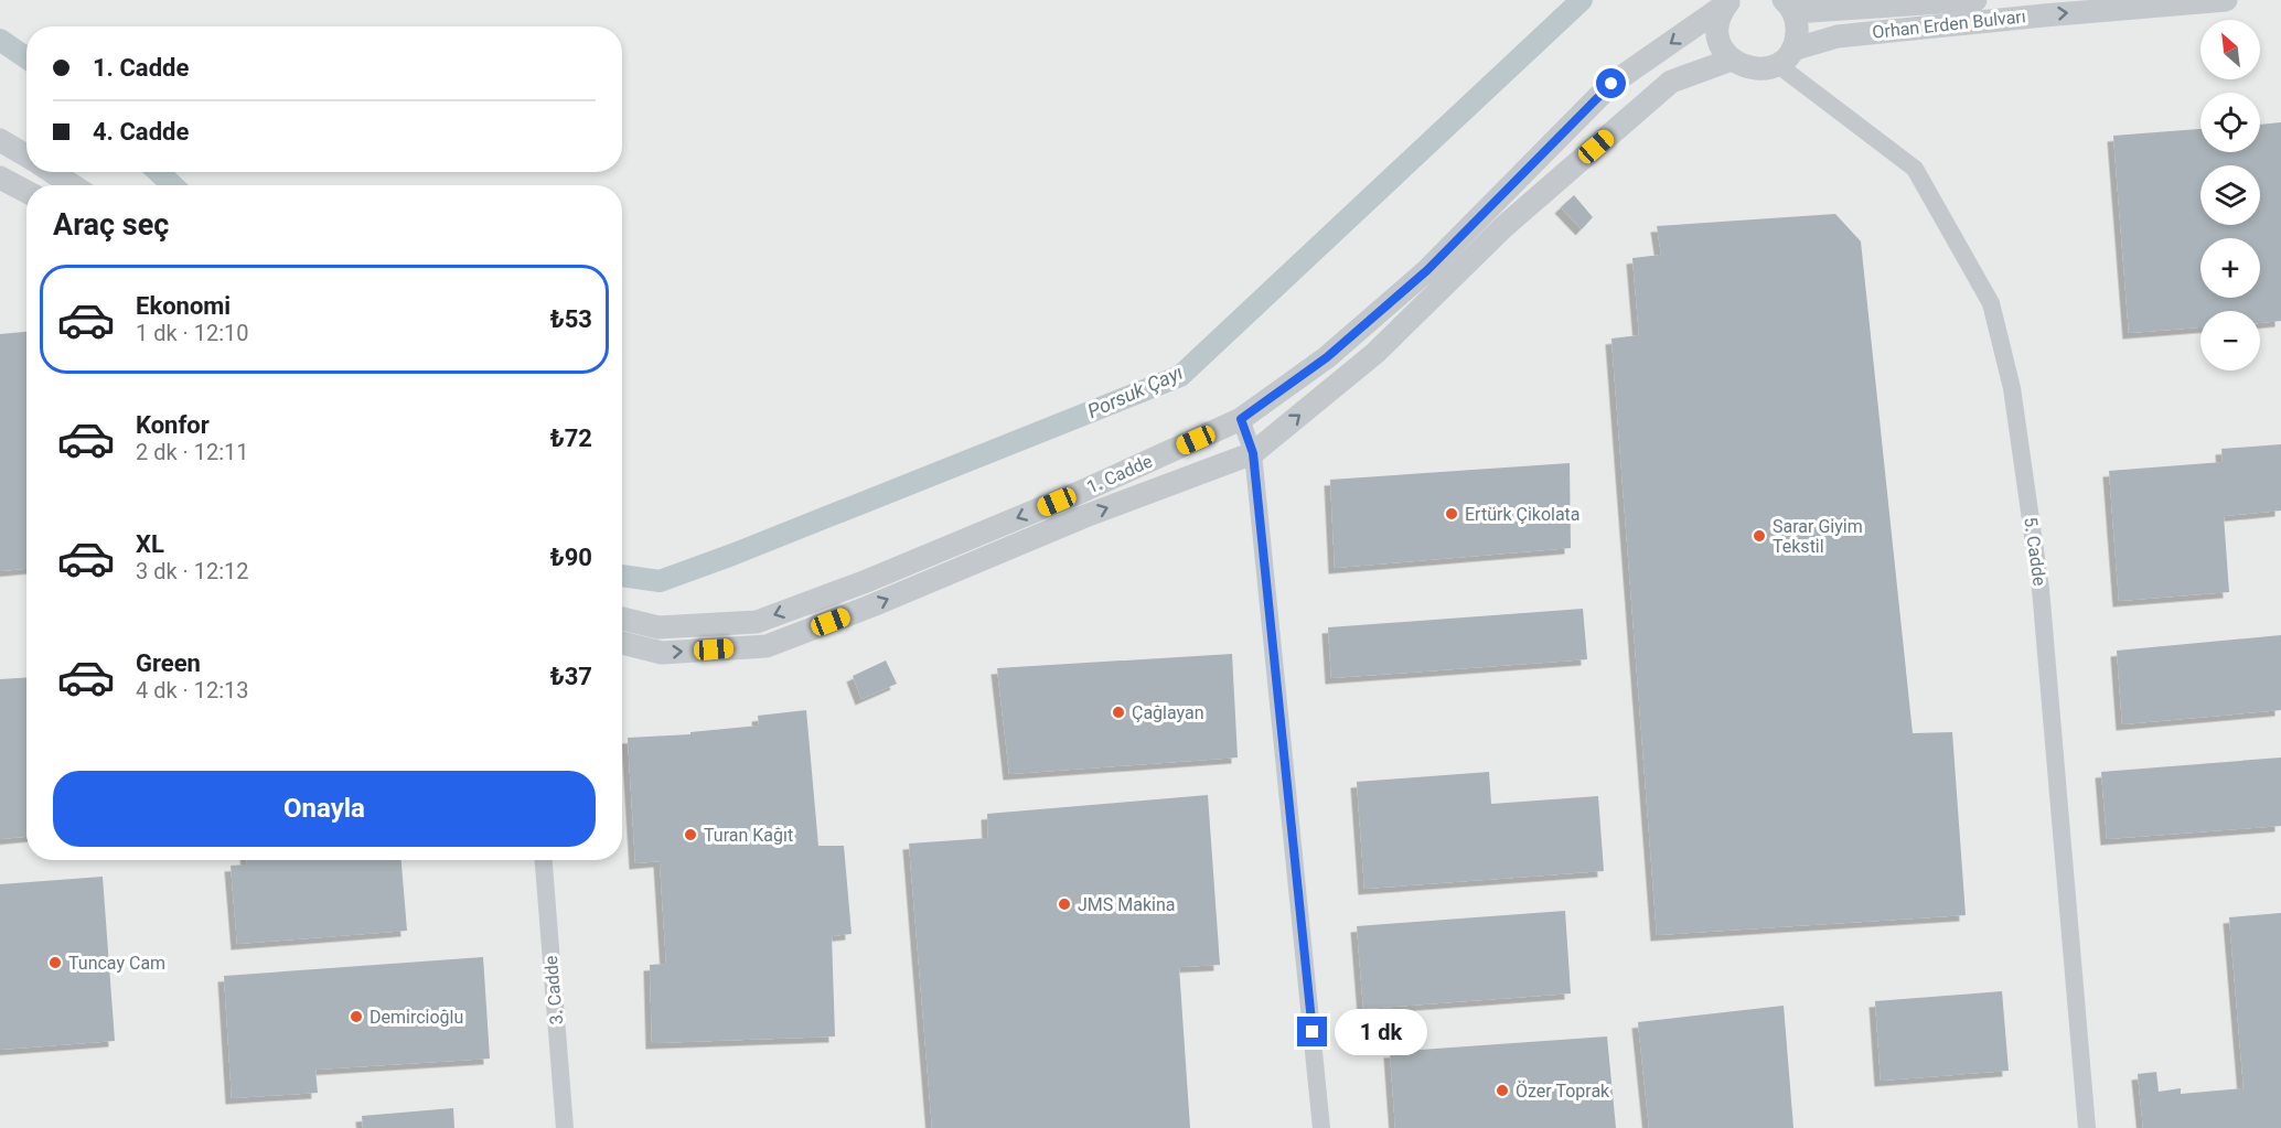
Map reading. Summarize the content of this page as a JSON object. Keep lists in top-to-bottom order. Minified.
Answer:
{"streets":{"street":["Orhan Erden Bulvarı","1. Cadde","5. Cadde","3. Cadde"]},"crossings":[["Orhan Erden Bulvarı","1. Cadde"],["Orhan Erden Bulvarı","5. Cadde"]],"water":["Porsuk Çayı"],"places":["Ertürk Çikolata","Sarar Giyim Tekstil","Çağlayan","Turan Kağıt","JMS Makina","Tuncay Cam","Demircioğlu","Özer Toprak"],"north":"top left","page":{"map_buttons":["+","−"],"banner":["1. Cadde","4. Cadde"],"heading":"Araç seç","list":[{"name":"Ekonomi","note":"1 dk · 12:10","value":"₺53"},{"name":"Konfor","note":"2 dk · 12:11","value":"₺72"},{"name":"XL","note":"3 dk · 12:12","value":"₺90"},{"name":"Green","note":"4 dk · 12:13","value":"₺37"}],"buttons":"Onayla","bubble":"1 dk"}}
